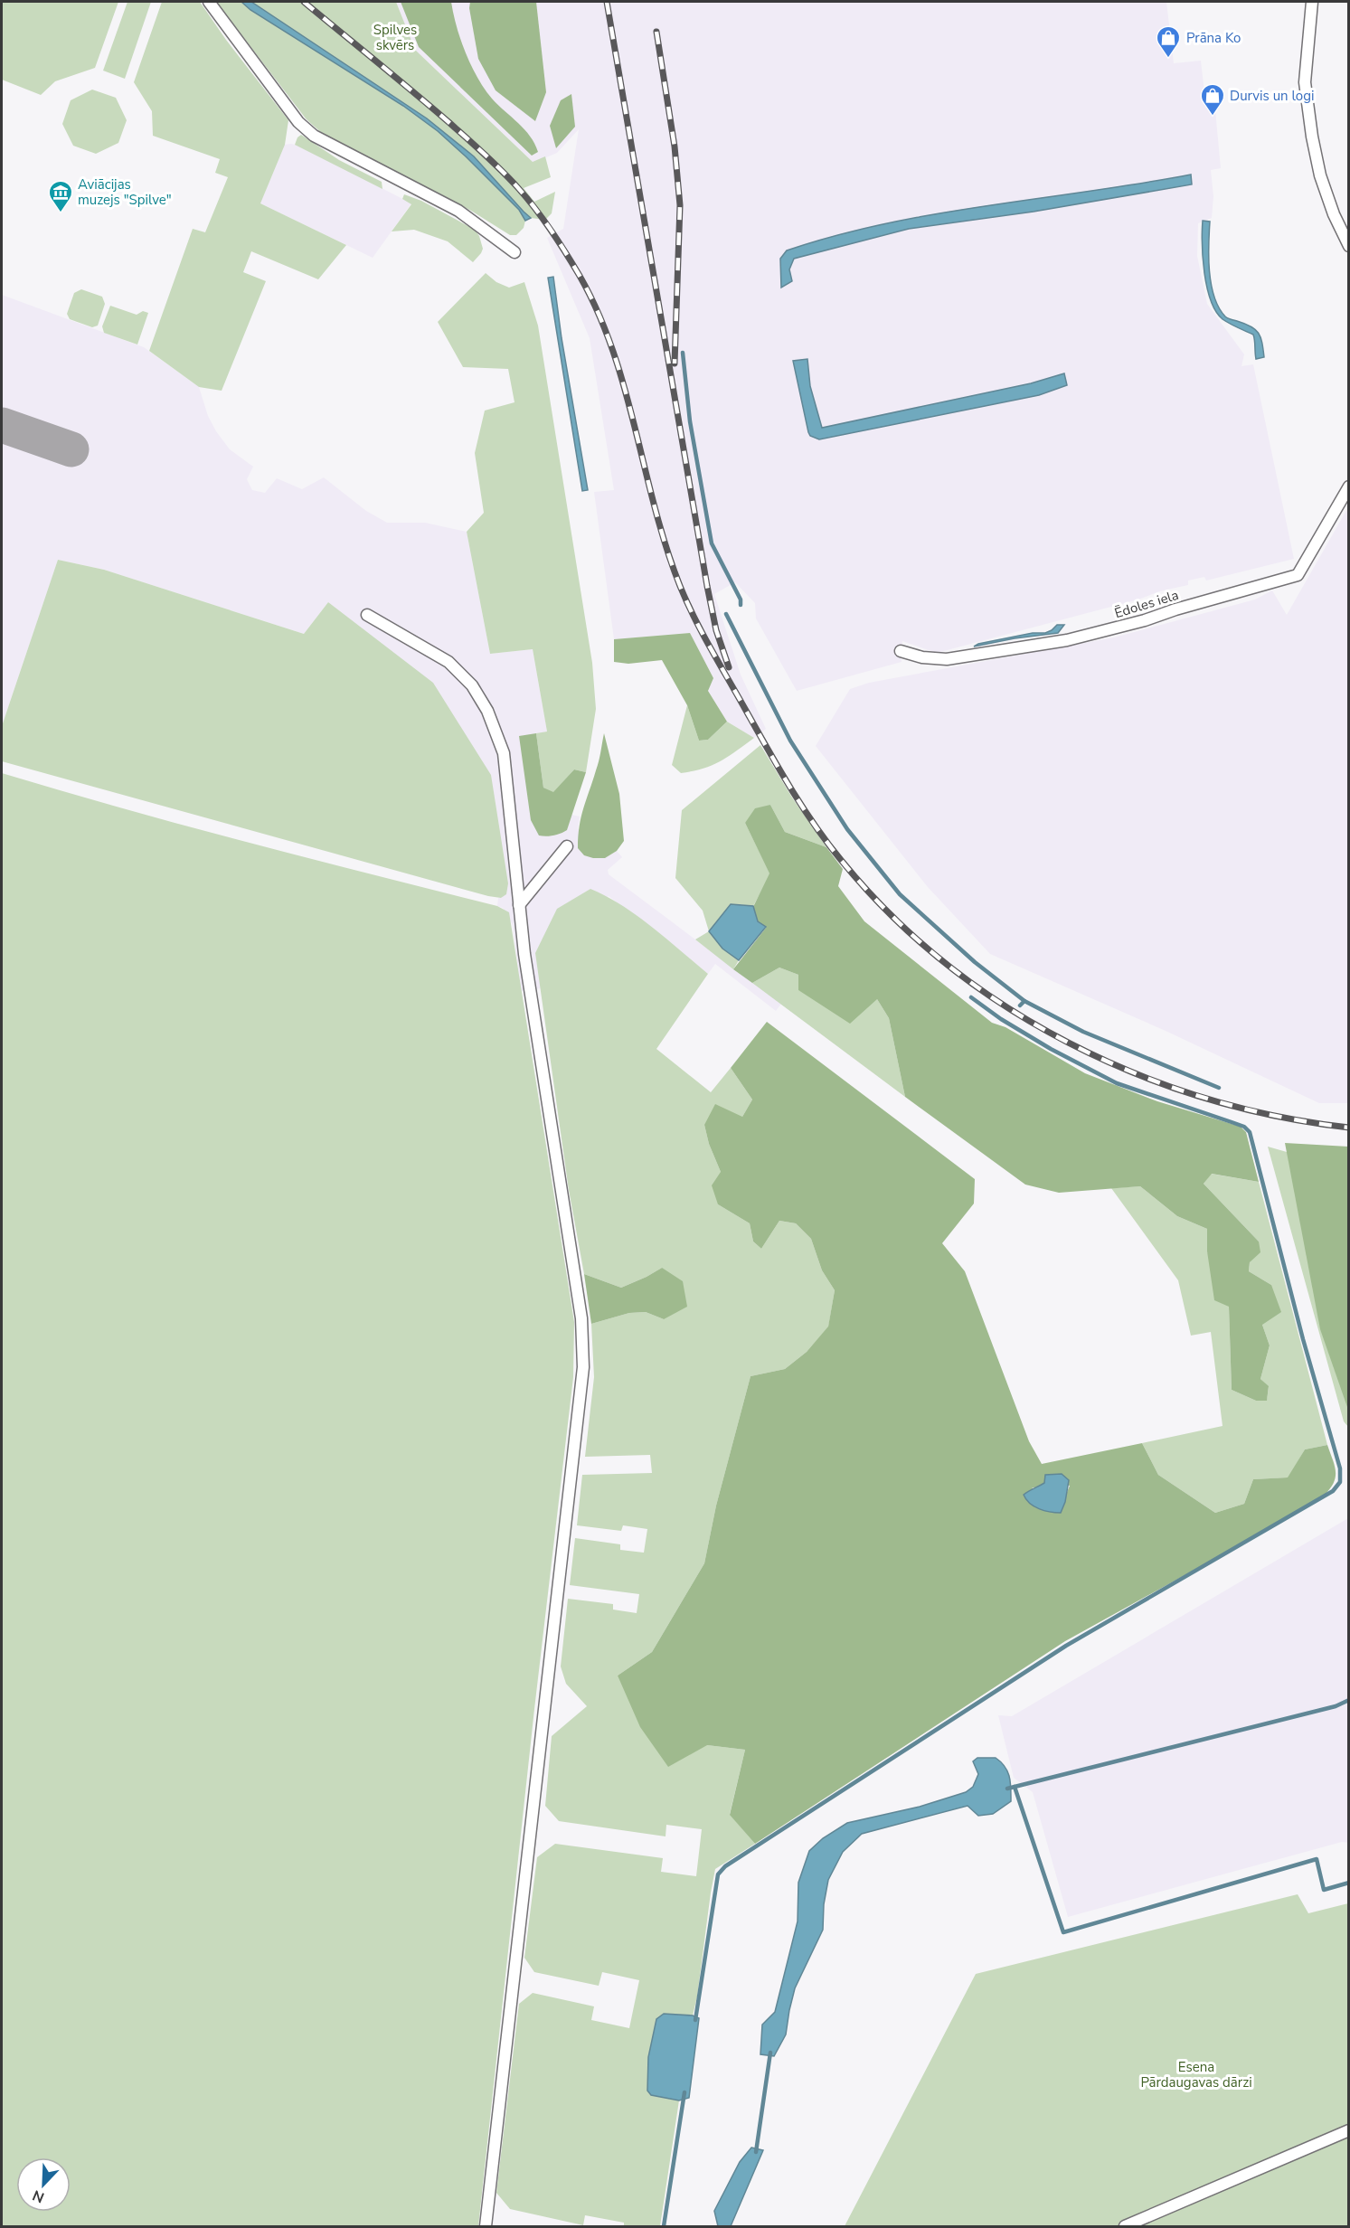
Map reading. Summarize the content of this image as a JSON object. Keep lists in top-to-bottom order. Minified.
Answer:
{"streets":{"street":["Ēdoles iela"]},"parks":["Spilves skvērs","Esena Pārdaugavas dārzi"],"places":{"shop":["Prāna Ko","Durvis un logi"],"museum":["Aviācijas muzejs \"Spilve\""]},"north":"bottom left"}
